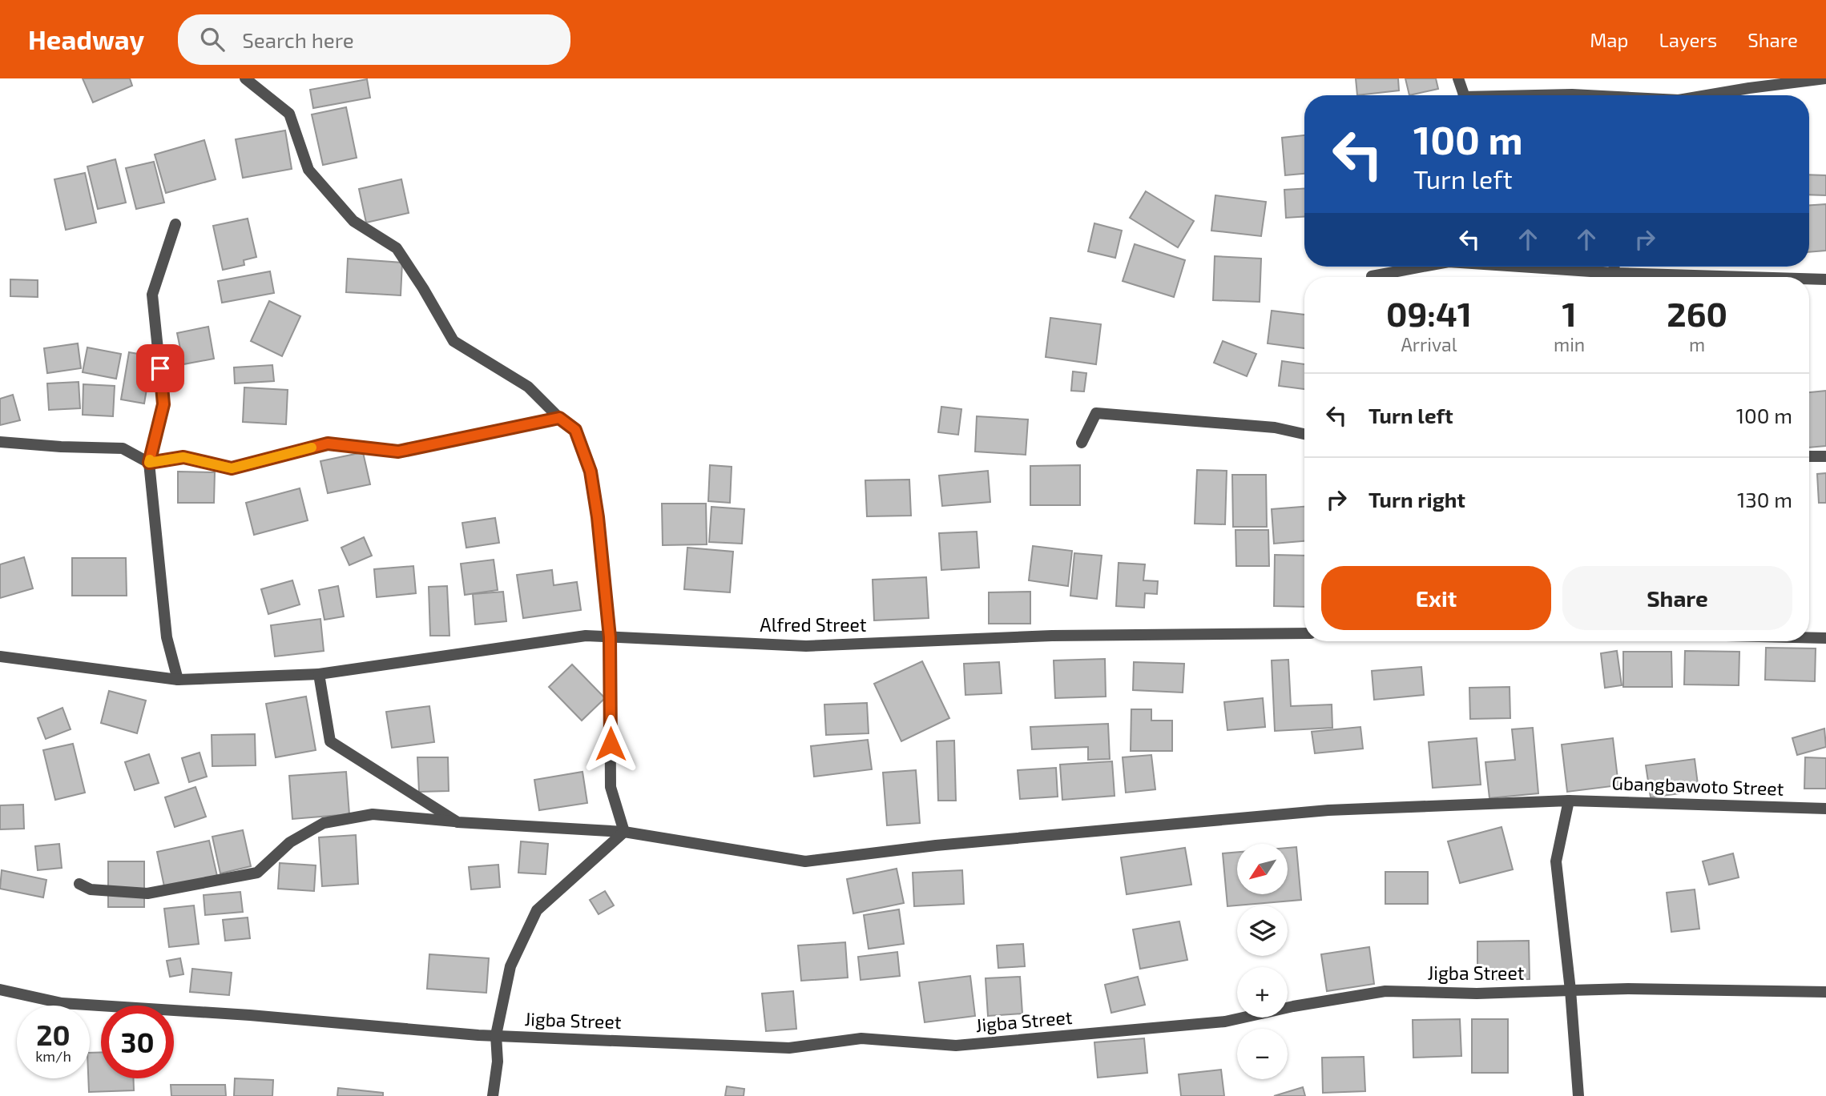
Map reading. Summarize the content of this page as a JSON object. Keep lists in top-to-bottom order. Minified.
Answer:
{"streets":{"street":["Alfred Street","Gbangbawoto Street","Jigba Street"]},"north":"bottom left","page":{"header":"Headway","search":"Search here","nav":["Map","Layers","Share"],"turn":["100 m","Turn left"],"eta":["09:41","Arrival","1","min","260","m"],"list":[{"name":"Turn left","value":"100 m"},{"name":"Turn right","value":"130 m"}],"buttons":["Exit","Share"],"map_buttons":["+","−"],"speed":"20 km/h","limit":"30"}}
